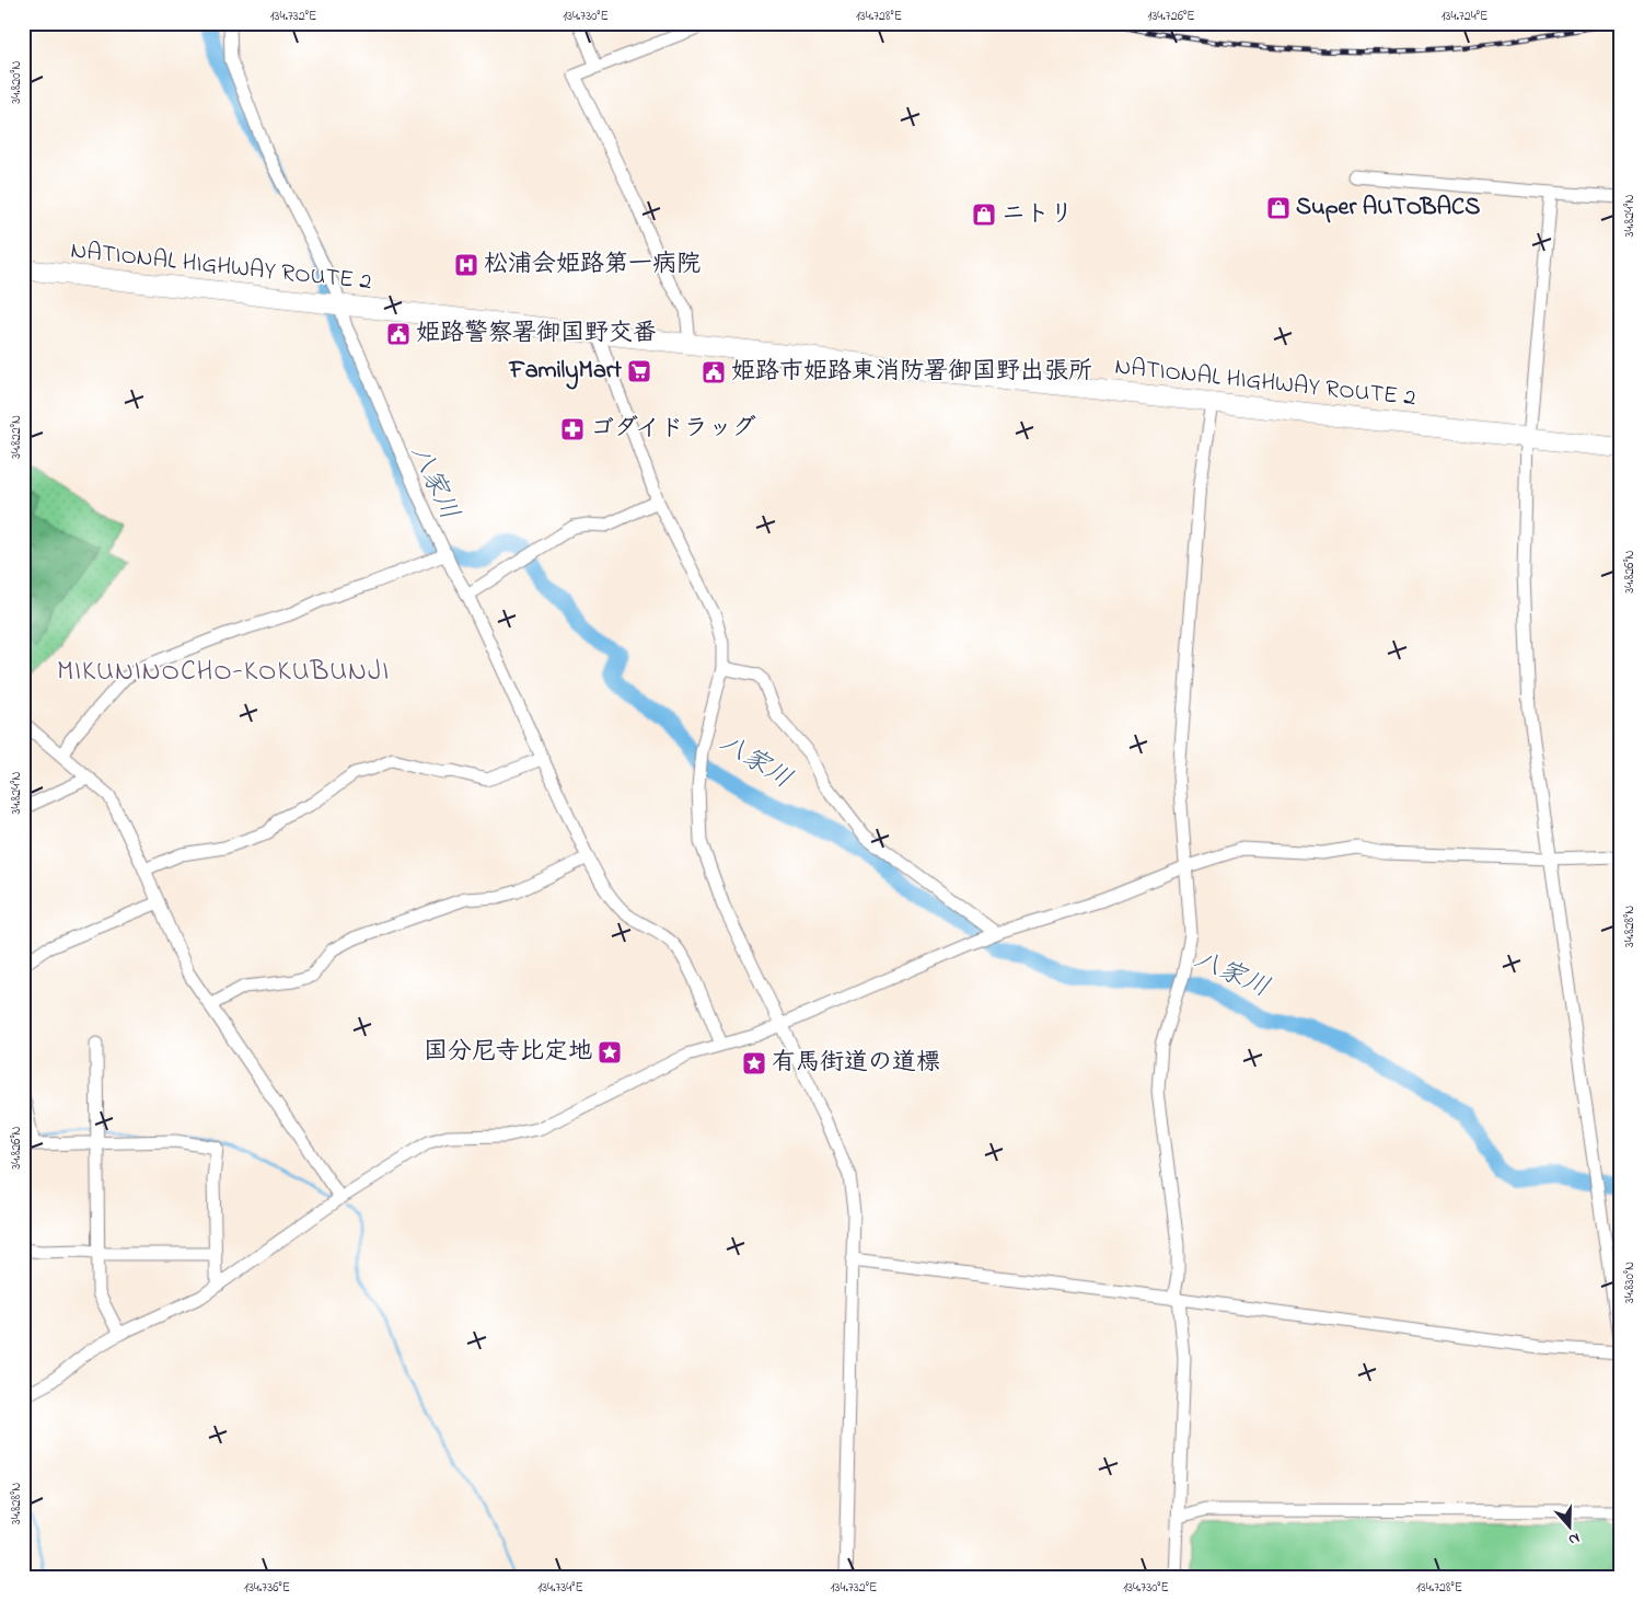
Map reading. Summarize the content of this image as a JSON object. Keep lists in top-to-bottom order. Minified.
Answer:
{"streets":{"highway":["NATIONAL HIGHWAY ROUTE 2"]},"districts":["MIKUNINOCHO-KOKUBUNJI"],"water":["八家川"],"places":{"shop":["Super AUTOBACS","ニトリ"],"hospital":["松浦会姫路第一病院"],"public building":["姫路警察署御国野交番","姫路市姫路東消防署御国野出張所"],"supermarket":["FamilyMart"],"pharmacy":["ゴダイドラッグ"],"place":["国分尼寺比定地","有馬街道の道標"]},"north":"bottom","coordinates":["134.732°E","134.730°E","134.728°E","134.726°E","134.724°E","34.820°N","34.824°N","34.822°N","34.826°N","34.828°N","34.830°N","134.736°E","134.734°E"]}
